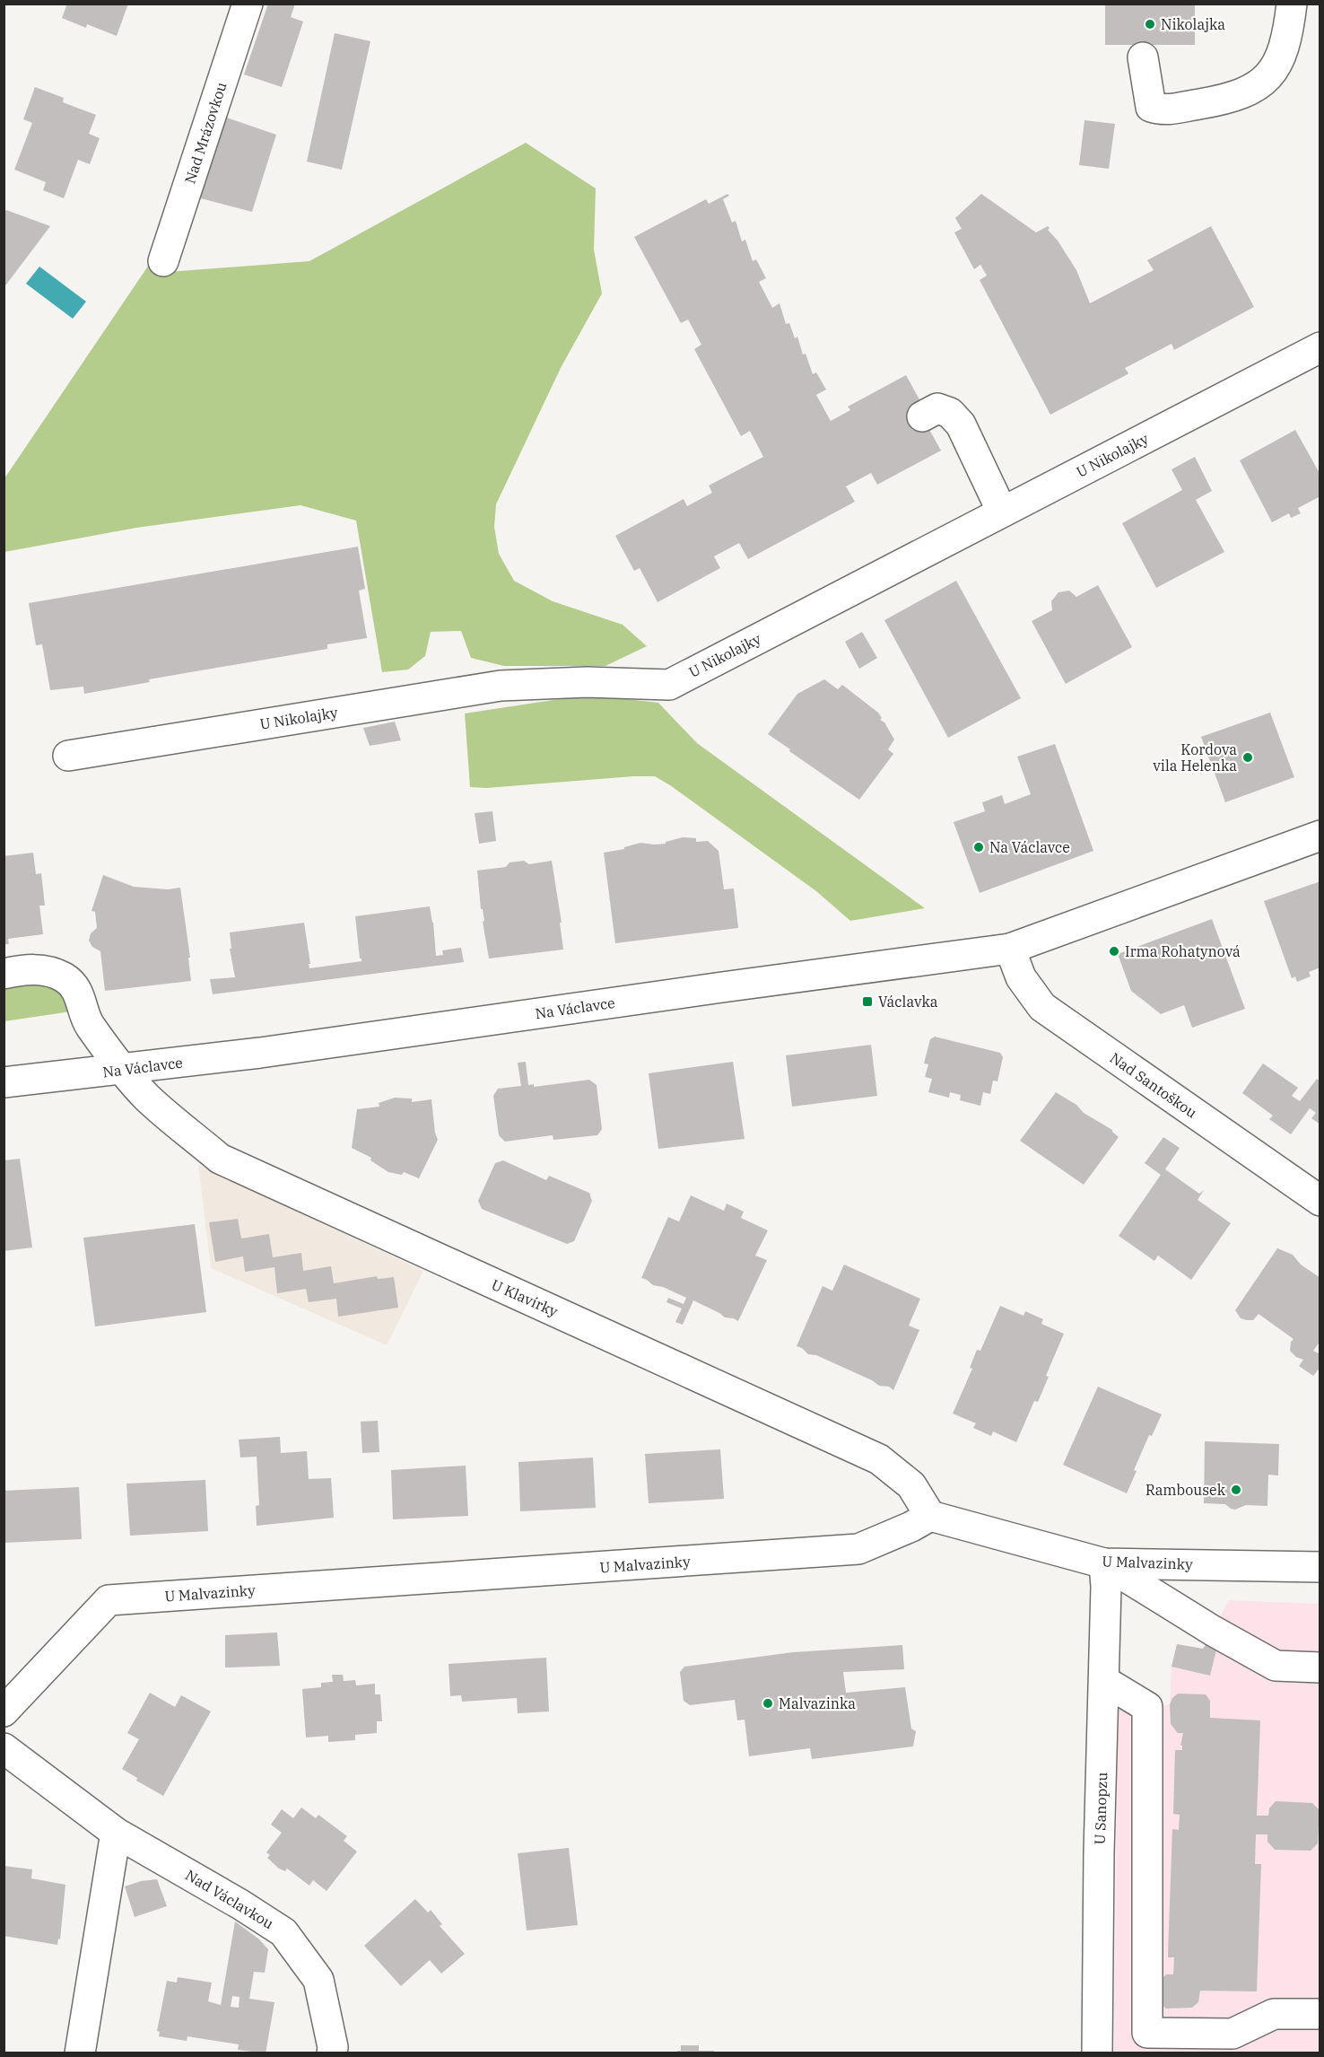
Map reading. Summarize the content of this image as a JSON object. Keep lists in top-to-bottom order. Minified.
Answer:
{"streets":{"street":["Nad Mrázovkou","U Nikolajky","Na Václavce","Nad Santoškou","U Klavírky","U Malvazinky","U Sanopzu","Nad Václavkou"]},"crossings":[["Na Václavce","Nad Santoškou"],["Na Václavce","U Klavírky"],["U Klavírky","U Malvazinky"],["U Malvazinky","U Sanopzu"]],"places":{"other":["Nikolajka","Kordova vila Helenka","Na Václavce","Irma Rohatynová","Rambousek","Malvazinka"],"transit":["Václavka"]}}
